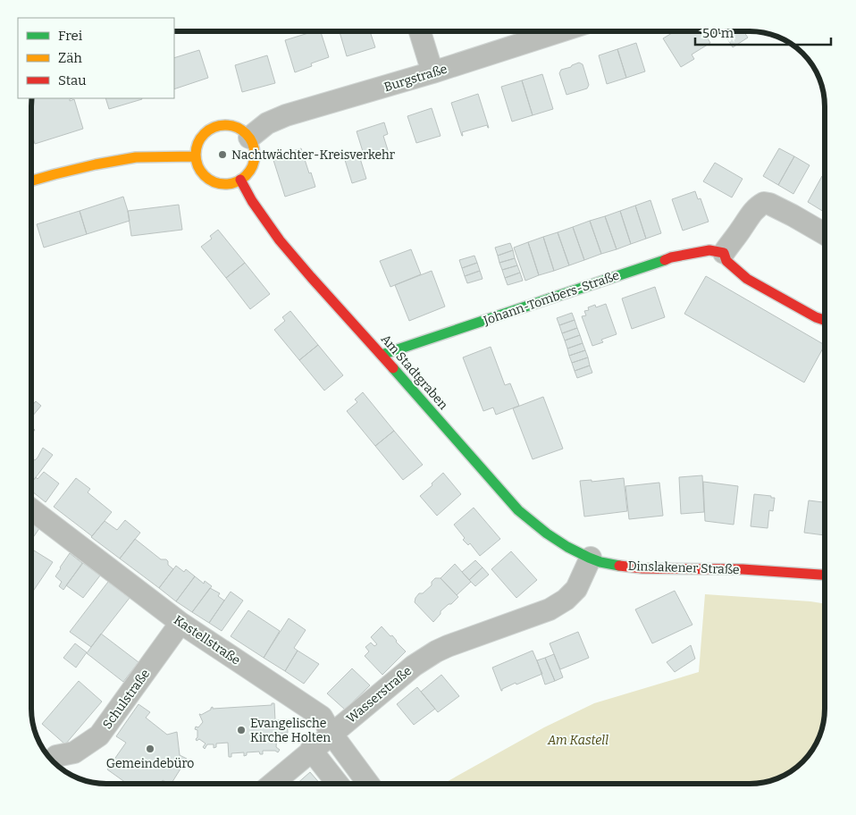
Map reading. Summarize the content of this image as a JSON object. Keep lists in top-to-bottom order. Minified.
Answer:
{"streets":{"main road":["Johann-Tombers-Straße","Am Stadtgraben","Dinslakener Straße"],"street":["Burgstraße","Kastellstraße","Wasserstraße","Schulstraße"]},"crossings":[["Burgstraße","Am Stadtgraben"],["Johann-Tombers-Straße","Am Stadtgraben"],["Am Stadtgraben","Dinslakener Straße"],["Am Stadtgraben","Wasserstraße"],["Dinslakener Straße","Wasserstraße"],["Kastellstraße","Wasserstraße"],["Kastellstraße","Schulstraße"]],"parks":["Am Kastell"],"places":["Nachtwächter-Kreisverkehr","Evangelische Kirche Holten","Gemeindebüro"],"legend":["Frei","Zäh","Stau"],"scale_bar":"50 m"}
